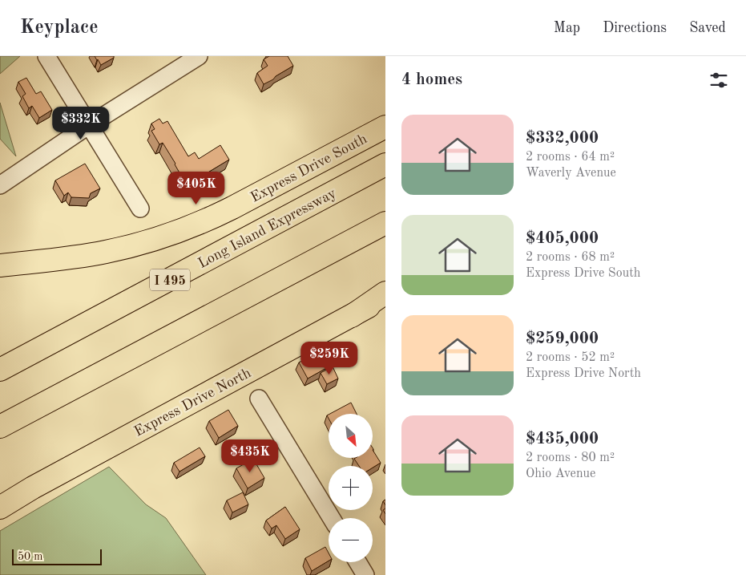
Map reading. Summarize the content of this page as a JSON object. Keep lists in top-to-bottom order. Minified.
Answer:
{"streets":{"main road":["Express Drive South","Long Island Expressway","I 495","Express Drive North"]},"scale_bar":"50 m","north":"bottom right","page":{"header":"Keyplace","nav":["Map","Directions","Saved"],"heading":"4 homes","list":[{"name":"$332,000","note":"2 rooms · 64 m² · Waverly Avenue"},{"name":"$405,000","note":"2 rooms · 68 m² · Express Drive South"},{"name":"$259,000","note":"2 rooms · 52 m² · Express Drive North"},{"name":"$435,000","note":"2 rooms · 80 m² · Ohio Avenue"}],"price":["$332K","$405K","$259K","$435K"],"map_buttons":["+","−"],"scale":"50 m"}}
